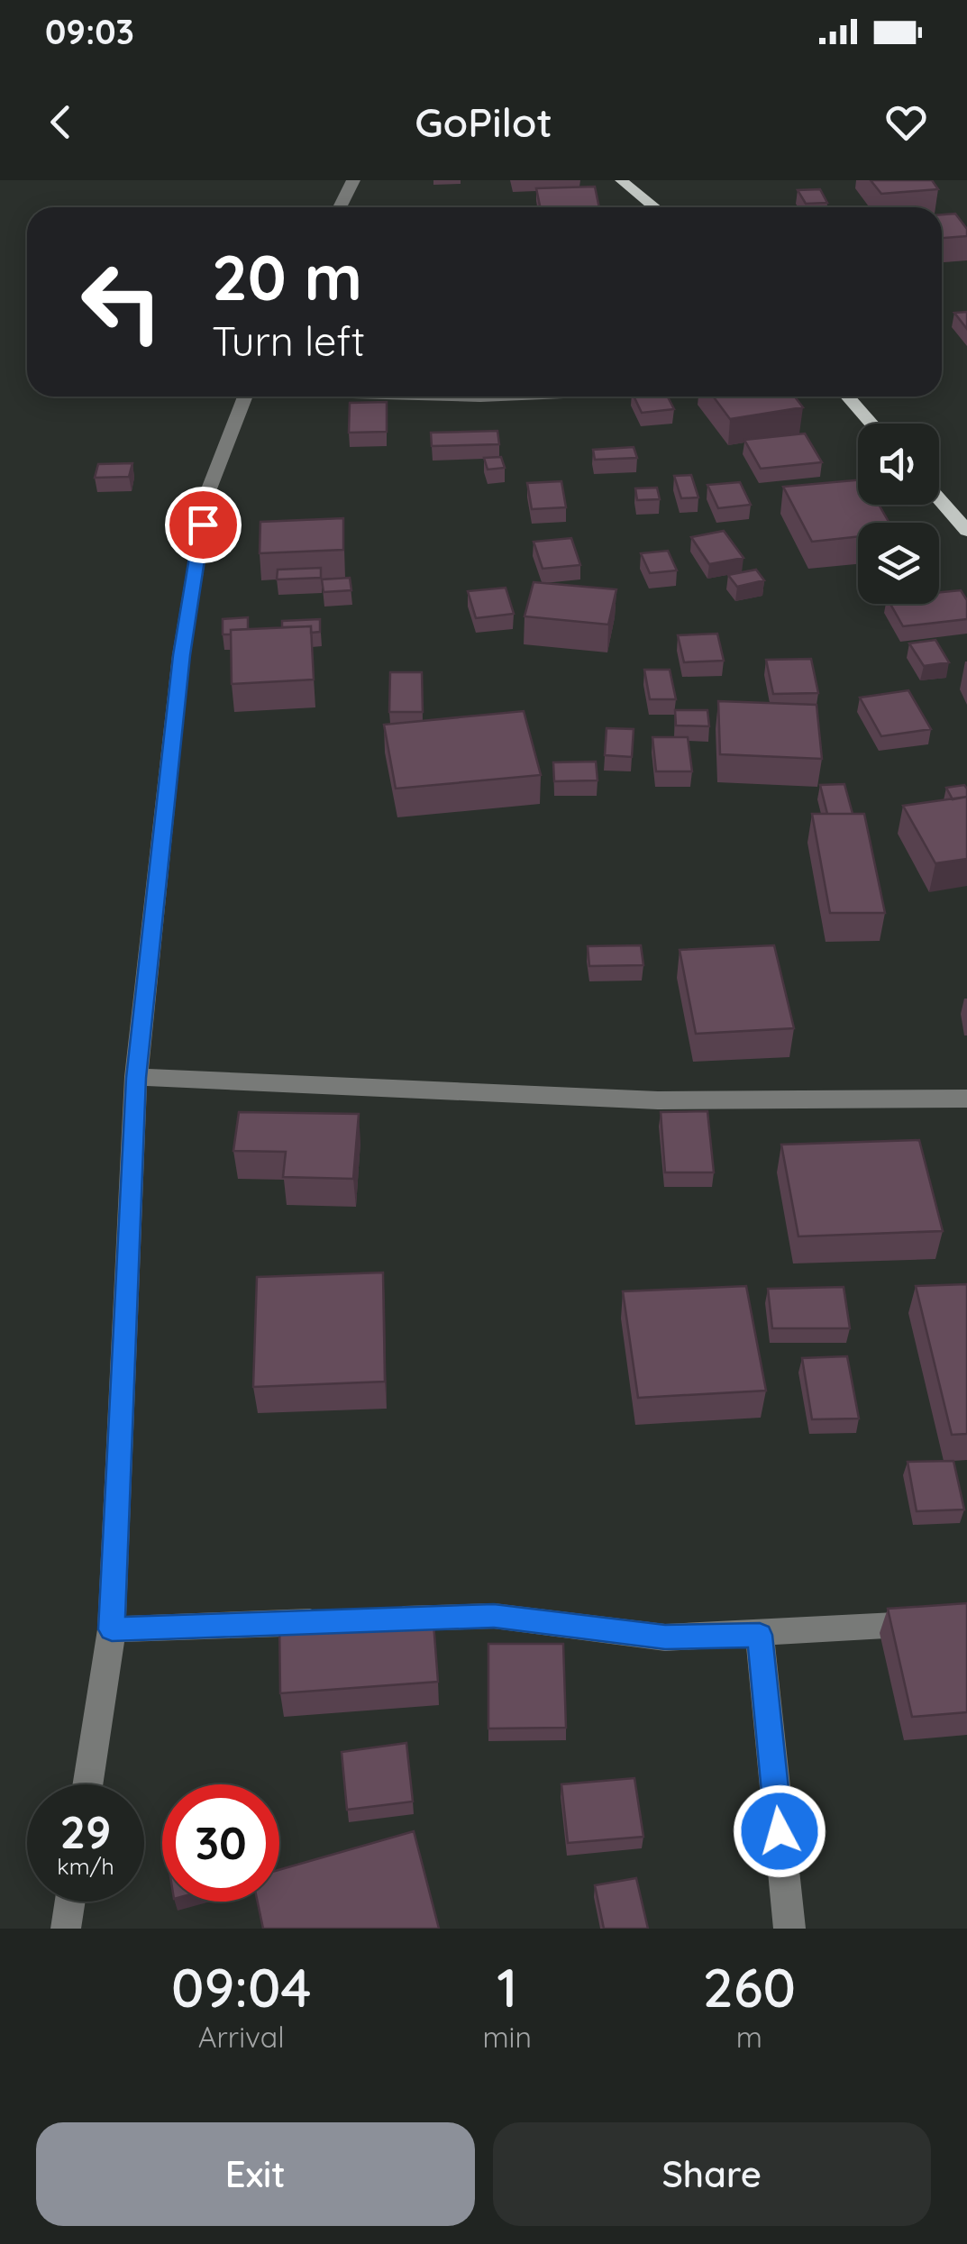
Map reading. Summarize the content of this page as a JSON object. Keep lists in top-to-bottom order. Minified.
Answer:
{"page":{"status":"09:03","header":"GoPilot","turn":["20 m","Turn left"],"speed":"29 km/h","limit":"30","eta":["09:04","Arrival","1","min","260","m"],"buttons":["Exit","Share"]}}
